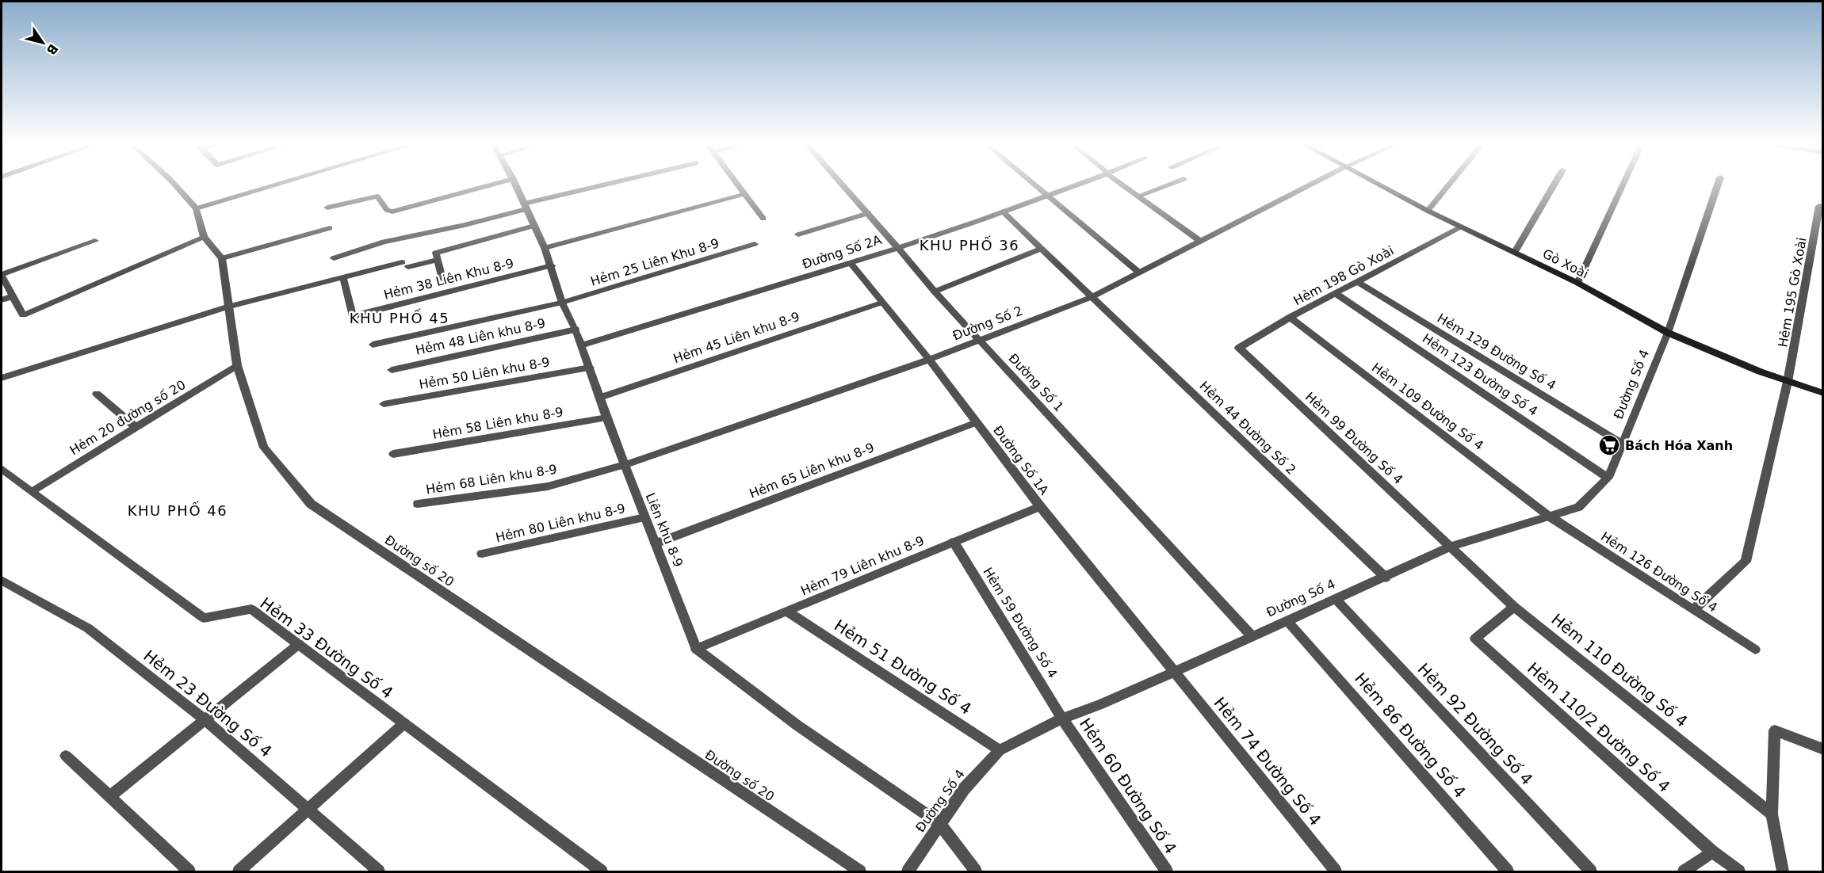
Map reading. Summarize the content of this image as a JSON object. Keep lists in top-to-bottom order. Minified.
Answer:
{"streets":{"street":["Đường Số 2A","Hẻm 25 Liên Khu 8-9","Gò Xoài","Hẻm 198 Gò Xoài","Hẻm 38 Liên Khu 8-9","Hẻm 195 Gò Xoài","Đường Số 2","Hẻm 48 Liên khu 8-9","Hẻm 45 Liên khu 8-9","Hẻm 129 Đường Số 4","Hẻm 50 Liên khu 8-9","Hẻm 123 Đường Số 4","Đường Số 1","Đường Số 4","Hẻm 109 Đường Số 4","Hẻm 20 đường số 20","Hẻm 58 Liên khu 8-9","Hẻm 44 Đường Số 2","Hẻm 99 Đường Số 4","Đường Số 1A","Hẻm 65 Liên khu 8-9","Hẻm 68 Liên khu 8-9","Hẻm 80 Liên khu 8-9","Liên khu 8-9","Đường số 20","Hẻm 79 Liên khu 8-9","Hẻm 126 Đường Số 4","Hẻm 59 Đường Số 4","Hẻm 33 Đường Số 4","Hẻm 51 Đường Số 4","Hẻm 110 Đường Số 4","Hẻm 23 Đường Số 4","Hẻm 92 Đường Số 4","Hẻm 110/2 Đường Số 4","Hẻm 86 Đường Số 4","Hẻm 74 Đường Số 4","Hẻm 60 Đường Số 4"]},"crossings":[["Đường Số 2A","Đường Số 1"],["Đường Số 2A","Hẻm 44 Đường Số 2"],["Đường Số 2A","Đường Số 1A"],["Đường Số 2A","Liên khu 8-9"],["Hẻm 25 Liên Khu 8-9","Liên khu 8-9"],["Gò Xoài","Hẻm 198 Gò Xoài"],["Gò Xoài","Hẻm 195 Gò Xoài"],["Gò Xoài","Đường Số 4"],["Hẻm 198 Gò Xoài","Hẻm 129 Đường Số 4"],["Hẻm 198 Gò Xoài","Hẻm 123 Đường Số 4"],["Hẻm 198 Gò Xoài","Hẻm 109 Đường Số 4"],["Hẻm 198 Gò Xoài","Hẻm 99 Đường Số 4"],["Hẻm 38 Liên Khu 8-9","Liên khu 8-9"],["Hẻm 195 Gò Xoài","Hẻm 126 Đường Số 4"],["Đường Số 2","Đường Số 1"],["Đường Số 2","Hẻm 44 Đường Số 2"],["Đường Số 2","Đường Số 1A"],["Đường Số 2","Hẻm 68 Liên khu 8-9"],["Đường Số 2","Liên khu 8-9"],["Hẻm 48 Liên khu 8-9","Liên khu 8-9"],["Hẻm 45 Liên khu 8-9","Đường Số 1A"],["Hẻm 45 Liên khu 8-9","Liên khu 8-9"],["Hẻm 129 Đường Số 4","Đường Số 4"],["Hẻm 50 Liên khu 8-9","Liên khu 8-9"],["Hẻm 123 Đường Số 4","Đường Số 4"],["Đường Số 1","Đường Số 4"],["Đường Số 4","Hẻm 109 Đường Số 4"],["Đường Số 4","Hẻm 44 Đường Số 2"],["Đường Số 4","Hẻm 99 Đường Số 4"],["Đường Số 4","Đường Số 1A"],["Đường Số 4","Hẻm 126 Đường Số 4"],["Đường Số 4","Hẻm 59 Đường Số 4"],["Đường Số 4","Hẻm 51 Đường Số 4"],["Đường Số 4","Hẻm 110 Đường Số 4"],["Đường Số 4","Hẻm 92 Đường Số 4"],["Đường Số 4","Hẻm 86 Đường Số 4"],["Đường Số 4","Hẻm 74 Đường Số 4"],["Đường Số 4","Hẻm 60 Đường Số 4"],["Hẻm 109 Đường Số 4","Hẻm 126 Đường Số 4"],["Hẻm 20 đường số 20","Đường số 20"],["Hẻm 20 đường số 20","Hẻm 33 Đường Số 4"],["Hẻm 58 Liên khu 8-9","Liên khu 8-9"],["Hẻm 99 Đường Số 4","Hẻm 110 Đường Số 4"],["Đường Số 1A","Hẻm 65 Liên khu 8-9"],["Đường Số 1A","Hẻm 79 Liên khu 8-9"],["Đường Số 1A","Hẻm 74 Đường Số 4"],["Hẻm 65 Liên khu 8-9","Liên khu 8-9"],["Hẻm 68 Liên khu 8-9","Liên khu 8-9"],["Hẻm 80 Liên khu 8-9","Liên khu 8-9"],["Liên khu 8-9","Hẻm 79 Liên khu 8-9"],["Hẻm 79 Liên khu 8-9","Hẻm 59 Đường Số 4"],["Hẻm 79 Liên khu 8-9","Hẻm 51 Đường Số 4"],["Hẻm 59 Đường Số 4","Hẻm 60 Đường Số 4"],["Hẻm 110 Đường Số 4","Hẻm 110/2 Đường Số 4"]],"districts":["KHU PHỐ 36","KHU PHỐ 45","KHU PHỐ 46"],"places":{"supermarket":["Bách Hóa Xanh"]},"north":"bottom right"}
